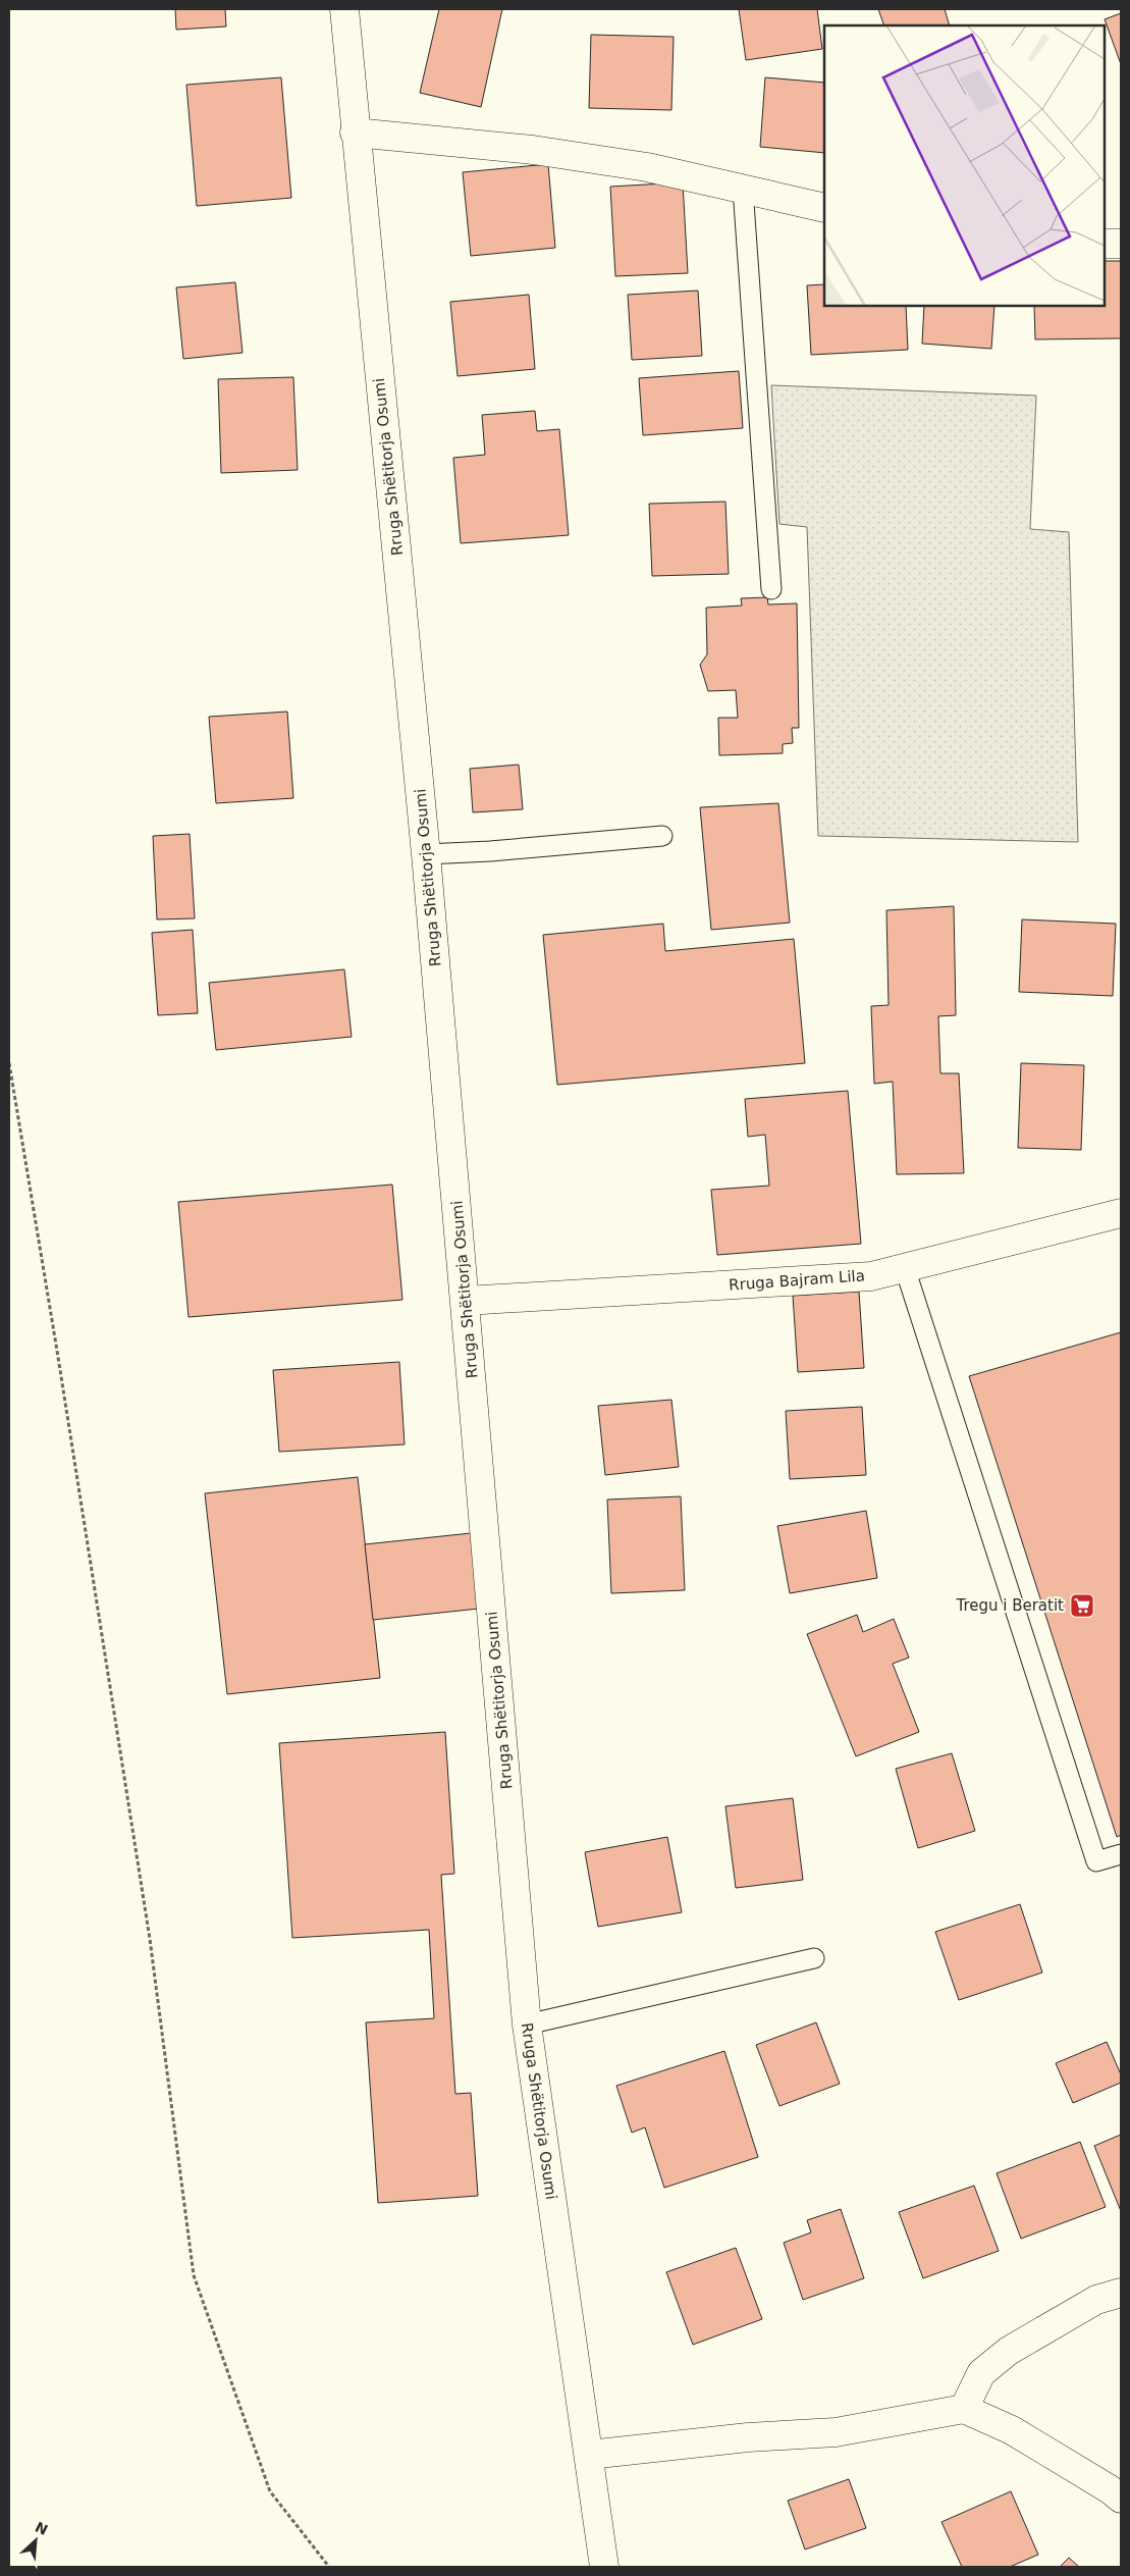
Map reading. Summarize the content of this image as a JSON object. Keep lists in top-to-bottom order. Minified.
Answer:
{"streets":{"main road":["Rruga Shëtitorja Osumi","Rruga Bajram Lila"]},"crossings":[["Rruga Shëtitorja Osumi","Rruga Bajram Lila"]],"places":{"supermarket":["Tregu i Beratit"]},"north":"top right"}
